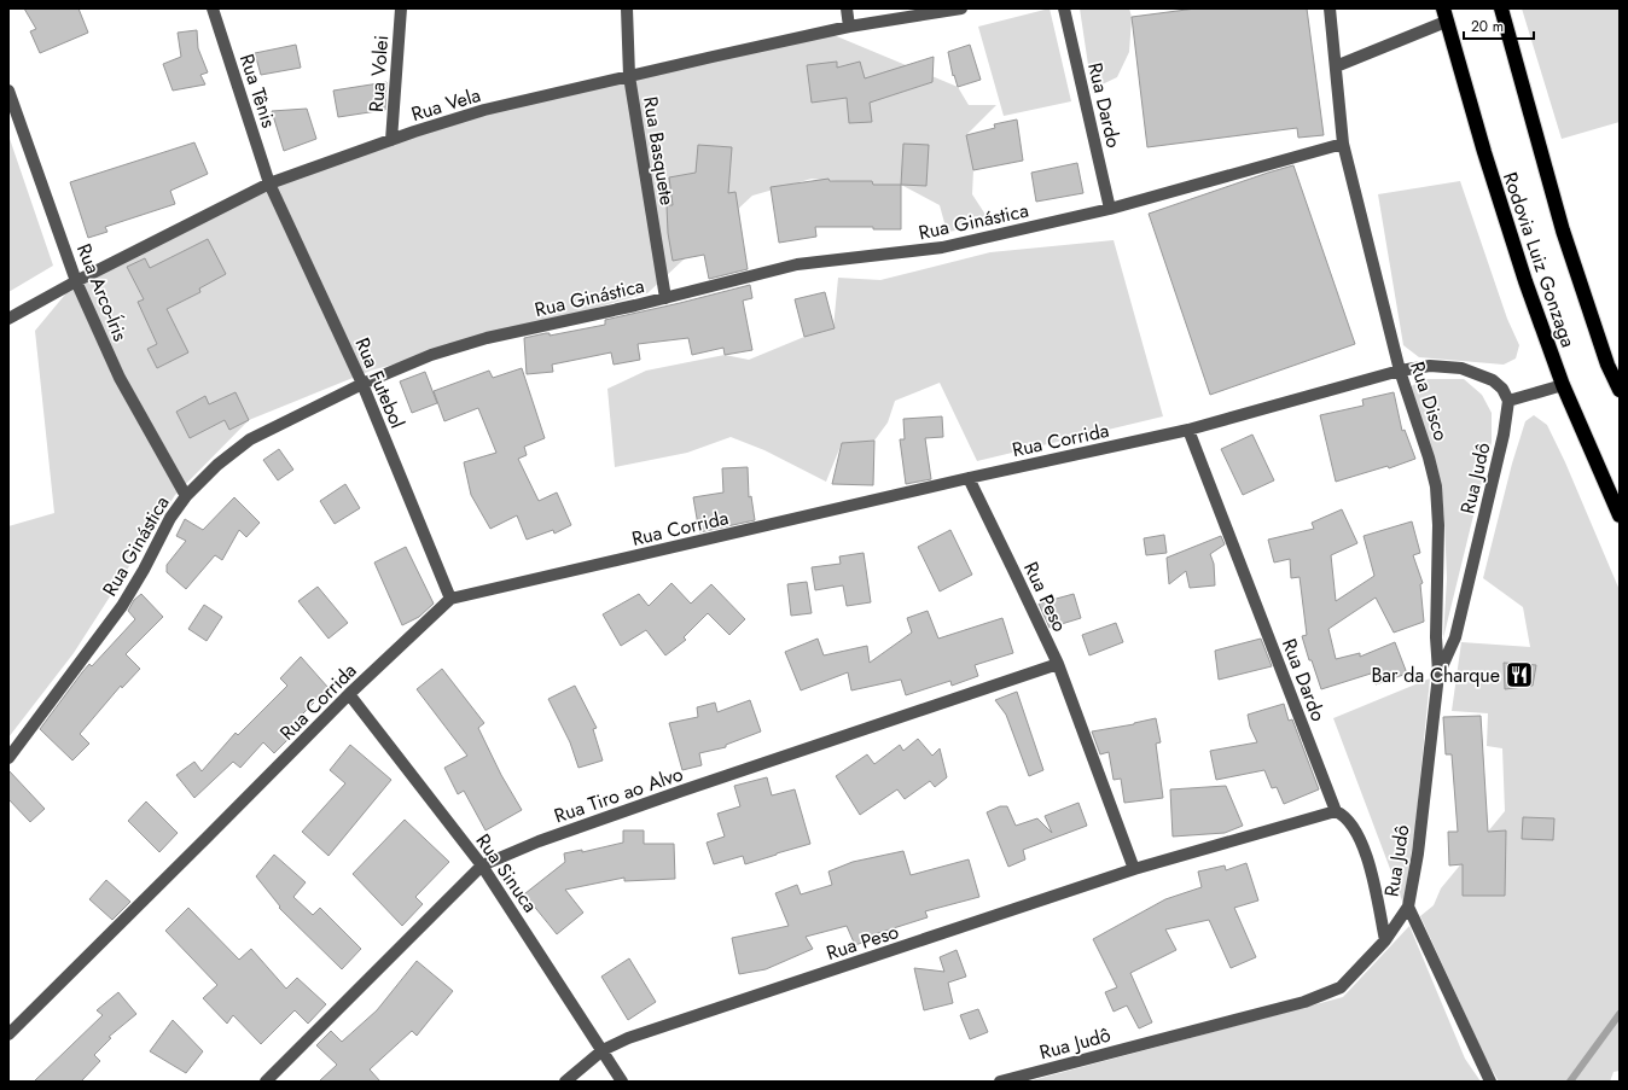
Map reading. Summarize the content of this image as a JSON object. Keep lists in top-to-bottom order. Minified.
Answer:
{"streets":{"highway":["Rodovia Luiz Gonzaga"],"street":["Rua Volei","Rua Tênis","Rua Vela","Rua Dardo","Rua Basquete","Rua Ginástica","Rua Arco-Íris","Rua Futebol","Rua Disco","Rua Corrida","Rua Judô","Rua Peso","Rua Tiro ao Alvo","Rua Sinuca"]},"crossings":[["Rua Volei","Rua Vela"],["Rua Tênis","Rua Vela"],["Rua Tênis","Rua Futebol"],["Rua Vela","Rua Basquete"],["Rua Vela","Rua Arco-Íris"],["Rua Vela","Rua Futebol"],["Rua Dardo","Rua Ginástica"],["Rua Dardo","Rua Corrida"],["Rua Dardo","Rua Judô"],["Rua Dardo","Rua Peso"],["Rua Basquete","Rua Ginástica"],["Rua Ginástica","Rua Arco-Íris"],["Rua Ginástica","Rua Futebol"],["Rua Ginástica","Rua Disco"],["Rua Futebol","Rua Corrida"],["Rua Disco","Rua Corrida"],["Rua Disco","Rua Judô"],["Rua Corrida","Rua Judô"],["Rua Corrida","Rua Peso"],["Rua Corrida","Rua Sinuca"],["Rua Peso","Rua Tiro ao Alvo"],["Rua Peso","Rua Sinuca"],["Rua Tiro ao Alvo","Rua Sinuca"]],"places":{"restaurant":["Bar da Charque"]},"scale_bar":"20 m"}
